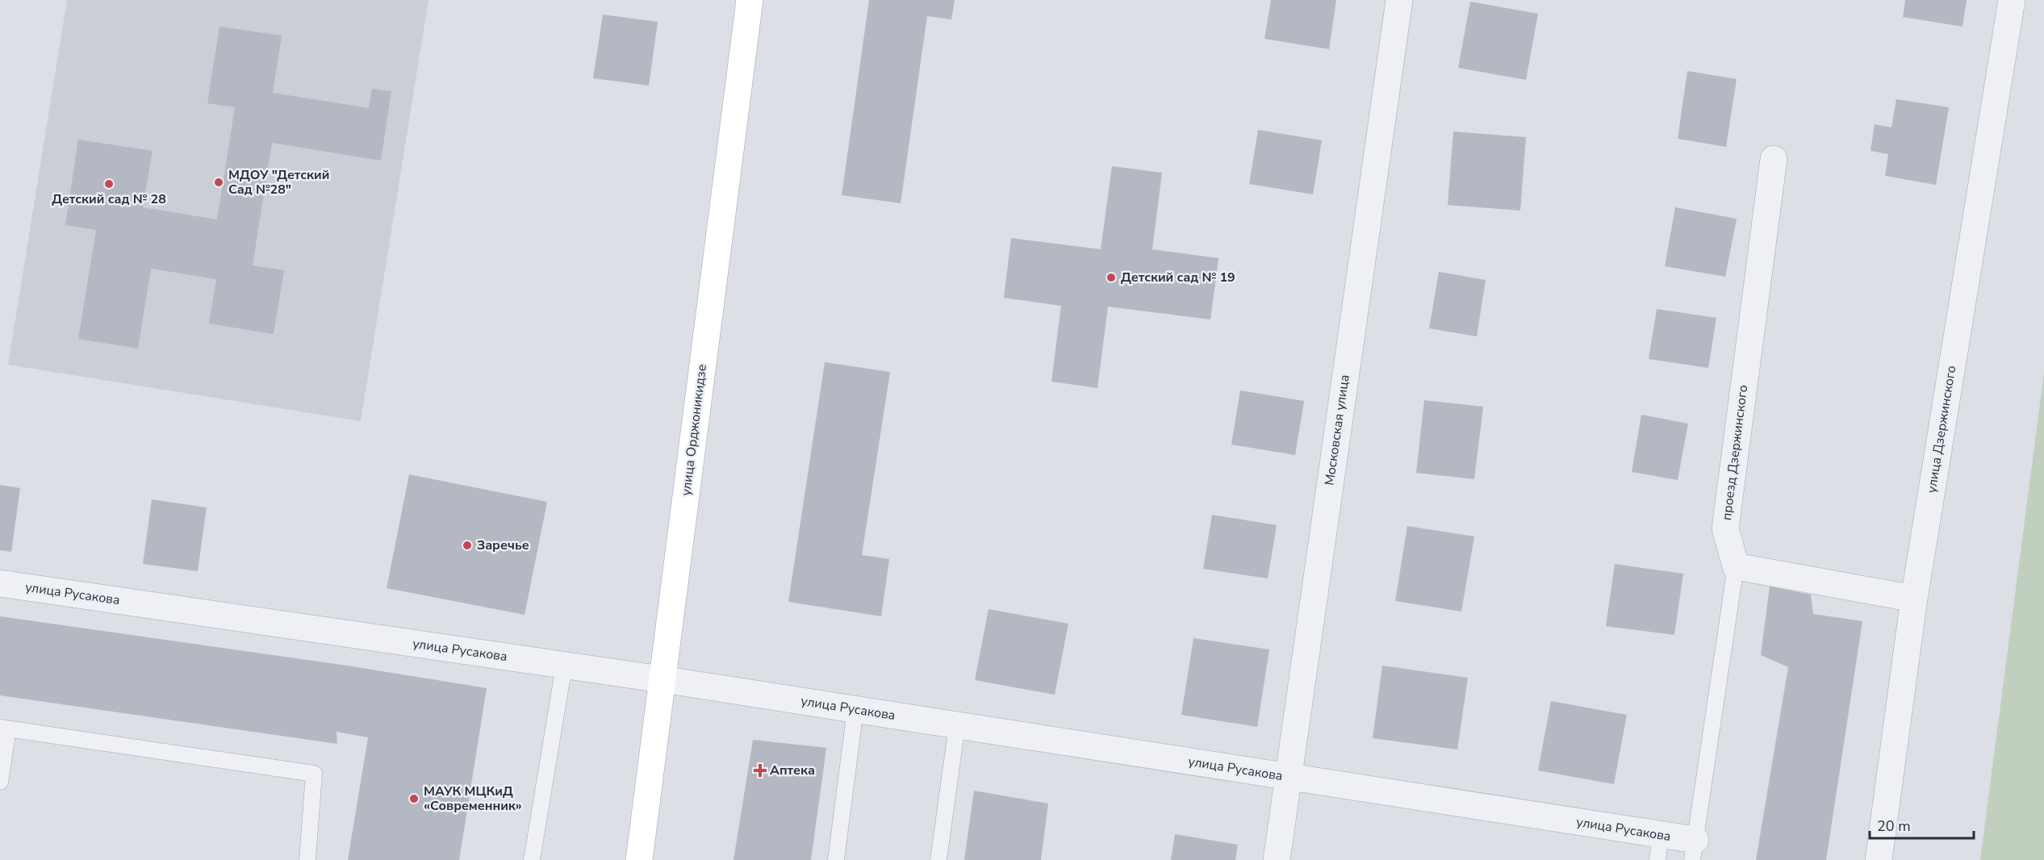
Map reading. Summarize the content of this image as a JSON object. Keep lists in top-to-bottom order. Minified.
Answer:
{"streets":{"main road":["улица Орджоникидзе"],"street":["улица Дзержинского","Московская улица","проезд Дзержинского","улица Русакова"]},"crossings":[["улица Орджоникидзе","улица Русакова"],["Московская улица","улица Русакова"]],"places":{"other":["МДОУ \"Детский Сад №28\"","Детский сад № 28","Детский сад № 19","Заречье","МАУК МЦКиД «Современник»"],"health":["Аптека"]},"scale_bar":"20 m"}
